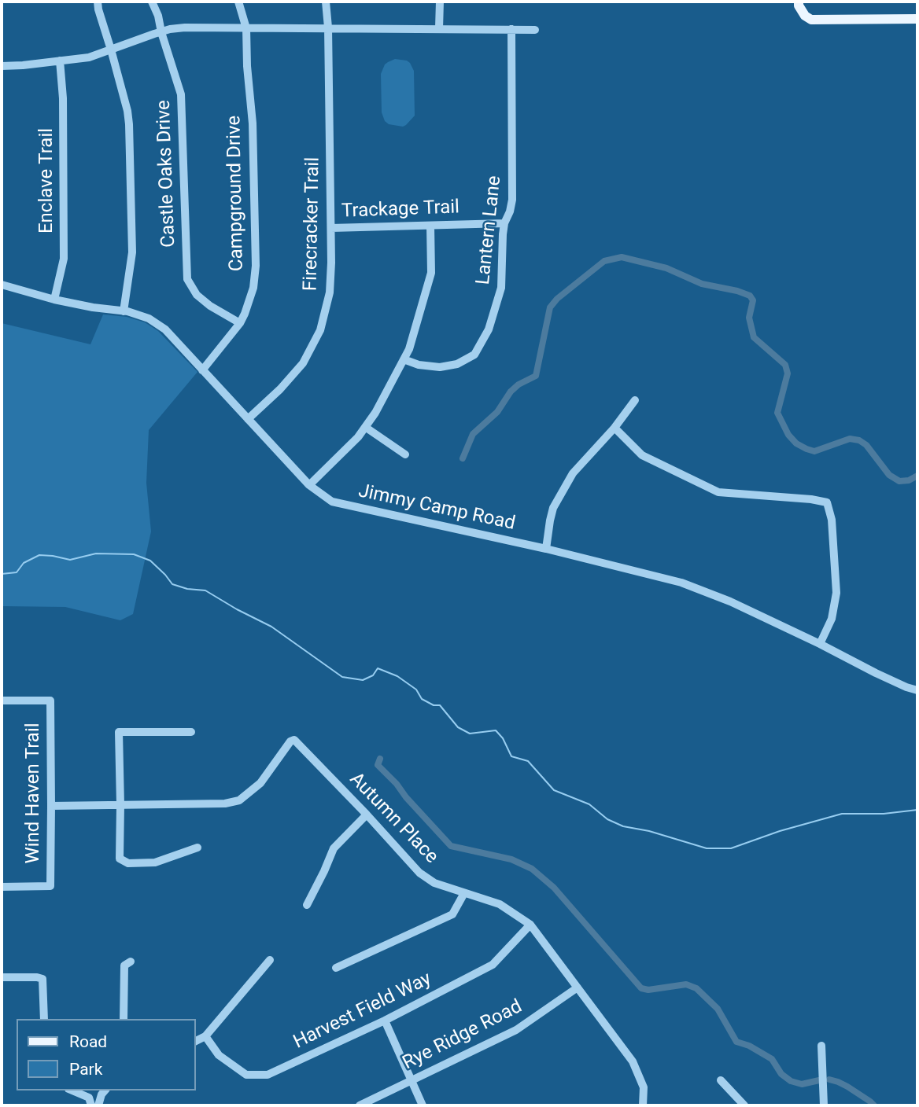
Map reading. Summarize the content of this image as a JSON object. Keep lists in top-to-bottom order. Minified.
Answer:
{"streets":{"street":["Castle Oaks Drive","Enclave Trail","Campground Drive","Trackage Trail","Firecracker Trail","Lantern Lane","Jimmy Camp Road","Wind Haven Trail","Autumn Place","Harvest Field Way","Rye Ridge Road"]},"crossings":[["Castle Oaks Drive","Campground Drive"],["Enclave Trail","Jimmy Camp Road"],["Campground Drive","Jimmy Camp Road"],["Trackage Trail","Firecracker Trail"],["Trackage Trail","Lantern Lane"],["Firecracker Trail","Jimmy Camp Road"],["Wind Haven Trail","Autumn Place"],["Autumn Place","Harvest Field Way"],["Autumn Place","Rye Ridge Road"]],"legend":["Road","Park"]}
